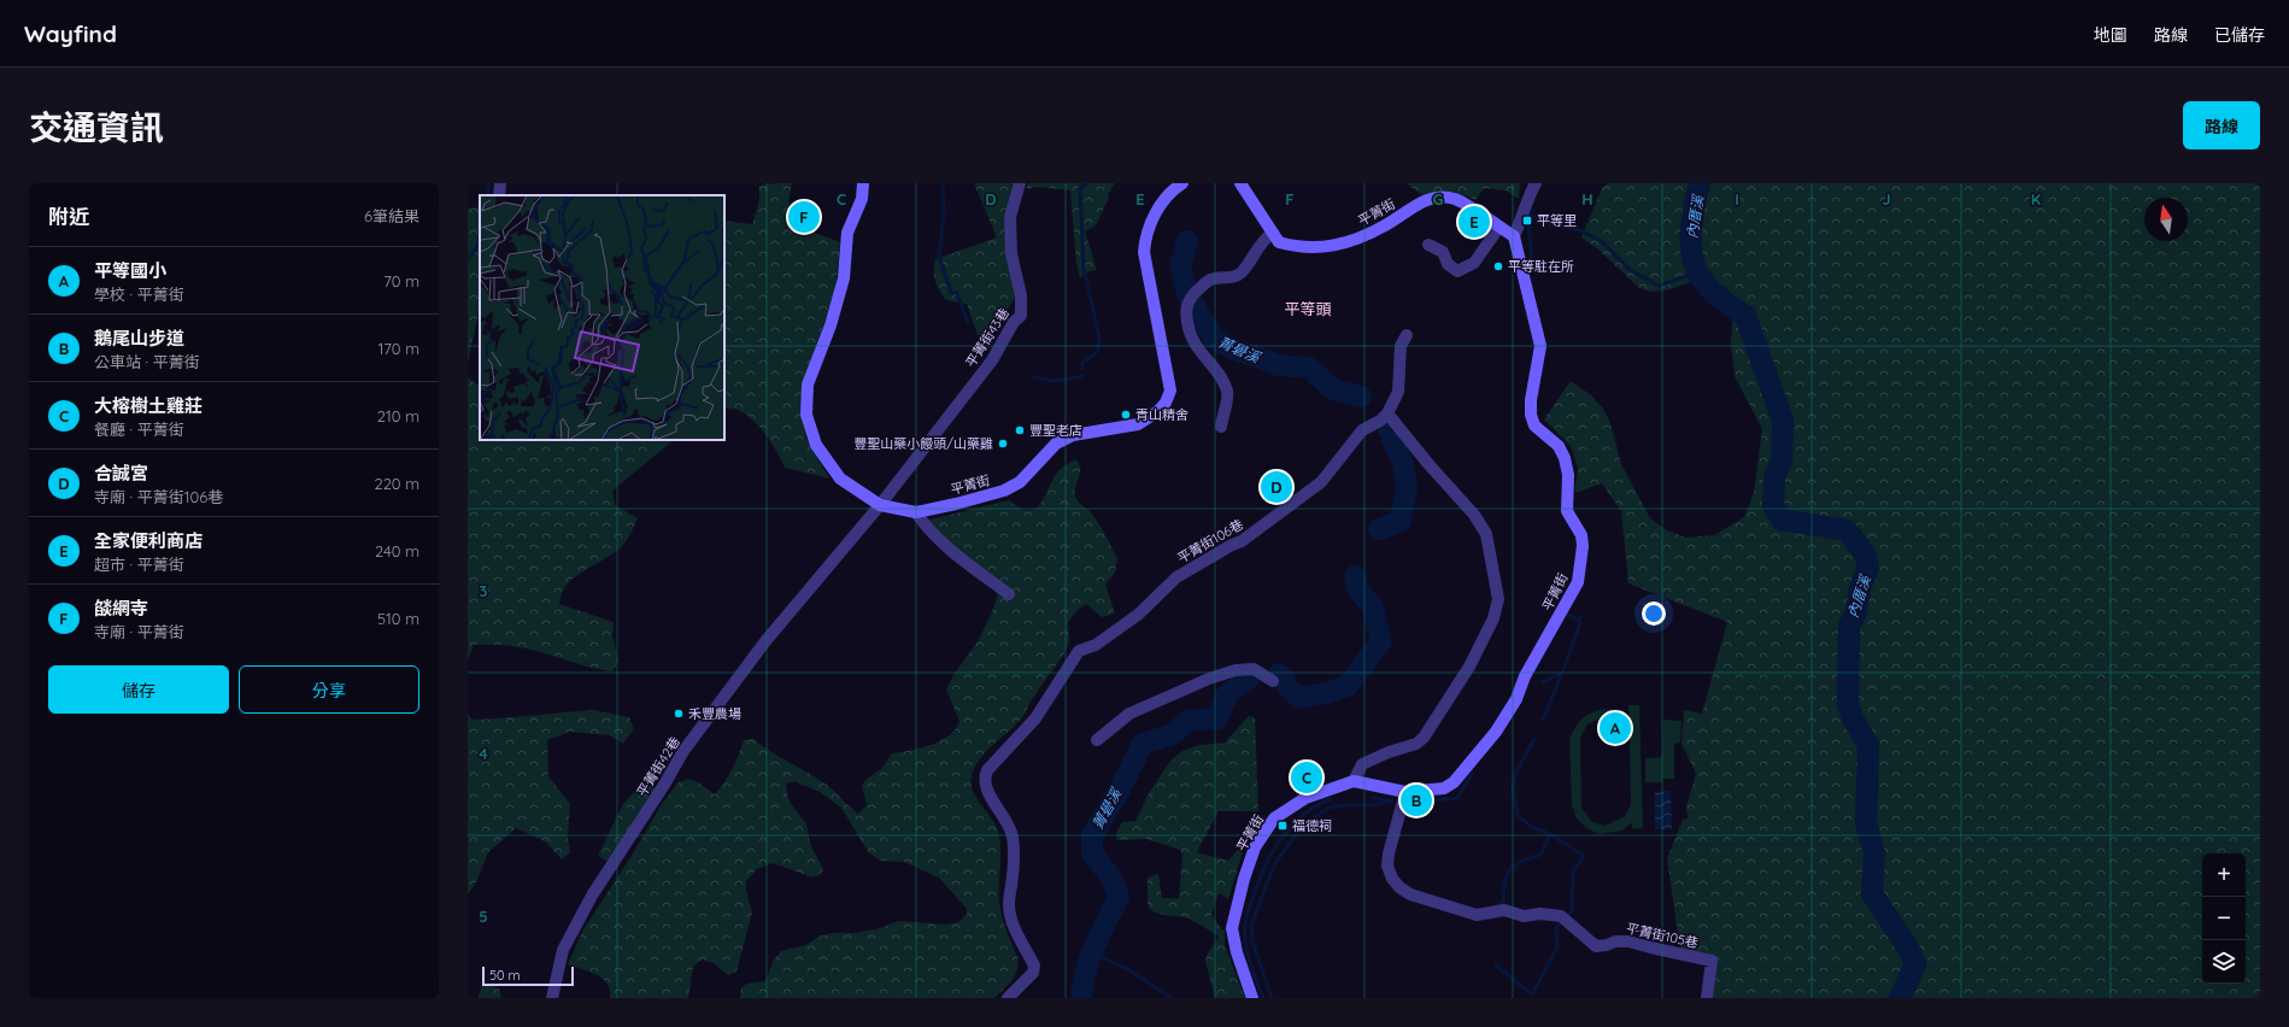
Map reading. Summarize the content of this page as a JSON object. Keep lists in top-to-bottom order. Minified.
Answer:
{"streets":{"street":["平菁街","平菁街43巷","平菁街106巷","平菁街42巷","平菁街105巷"]},"crossings":[["平菁街","平菁街43巷"],["平菁街","平菁街42巷"],["平菁街","平菁街105巷"],["平菁街43巷","平菁街42巷"]],"districts":["平等頭"],"water":["內厝溪","菁礐溪"],"places":{"transit":["平等里","福德祠"],"other":["平等駐在所","青山精舍","豐聖老店","豐聖山藥小饅頭/山藥雞","禾豐農場"]},"scale_bar":"50 m","north":"top","page":{"header":"Wayfind","nav":["地圖","路線","已儲存"],"title":"交通資訊","buttons":["路線",["儲存","分享"]],"heading":["附近","6筆結果"],"pins":["F","E","D","A","C","B"],"list":[{"mark":"A","name":"平等國小","note":"學校 · 平菁街","value":"70 m"},{"mark":"B","name":"鵝尾山步道","note":"公車站 · 平菁街","value":"170 m"},{"mark":"C","name":"大榕樹土雞莊","note":"餐廳 · 平菁街","value":"210 m"},{"mark":"D","name":"合誠宮","note":"寺廟 · 平菁街106巷","value":"220 m"},{"mark":"E","name":"全家便利商店","note":"超市 · 平菁街","value":"240 m"},{"mark":"F","name":"燄網寺","note":"寺廟 · 平菁街","value":"510 m"}],"map_buttons":["+","−"],"scale":"50 m"},"grid":{"columns":["C","D","E","F","G","H","I","J","K"],"rows":["3","4","5"]}}
